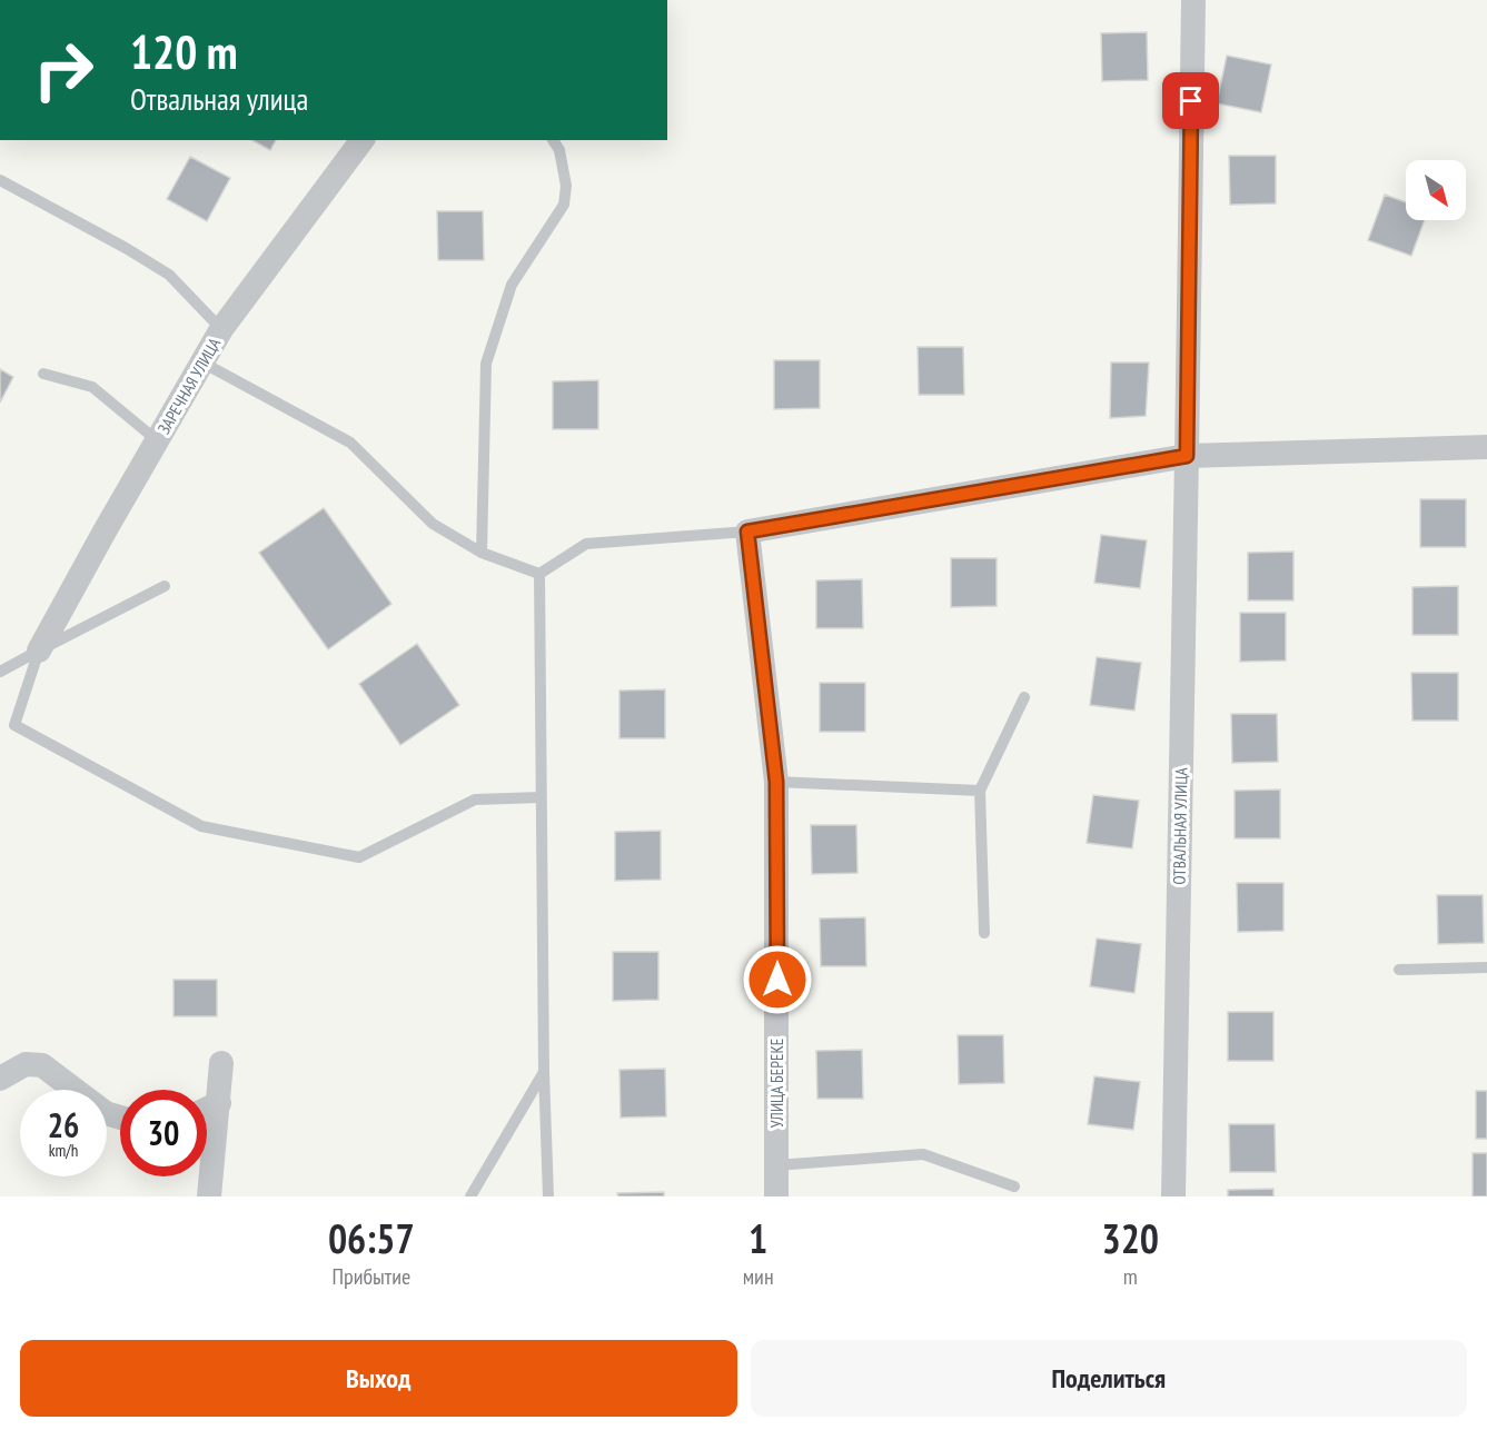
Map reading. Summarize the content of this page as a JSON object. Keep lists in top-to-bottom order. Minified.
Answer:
{"streets":{"street":["ЗАРЕЧНАЯ УЛИЦА","ОТВАЛЬНАЯ УЛИЦА","УЛИЦА БЕРЕКЕ"]},"north":"bottom right","page":{"turn":["120 m","Отвальная улица"],"speed":"26 km/h","limit":"30","eta":["06:57","Прибытие","1","мин","320","m"],"buttons":["Выход","Поделиться"]}}
